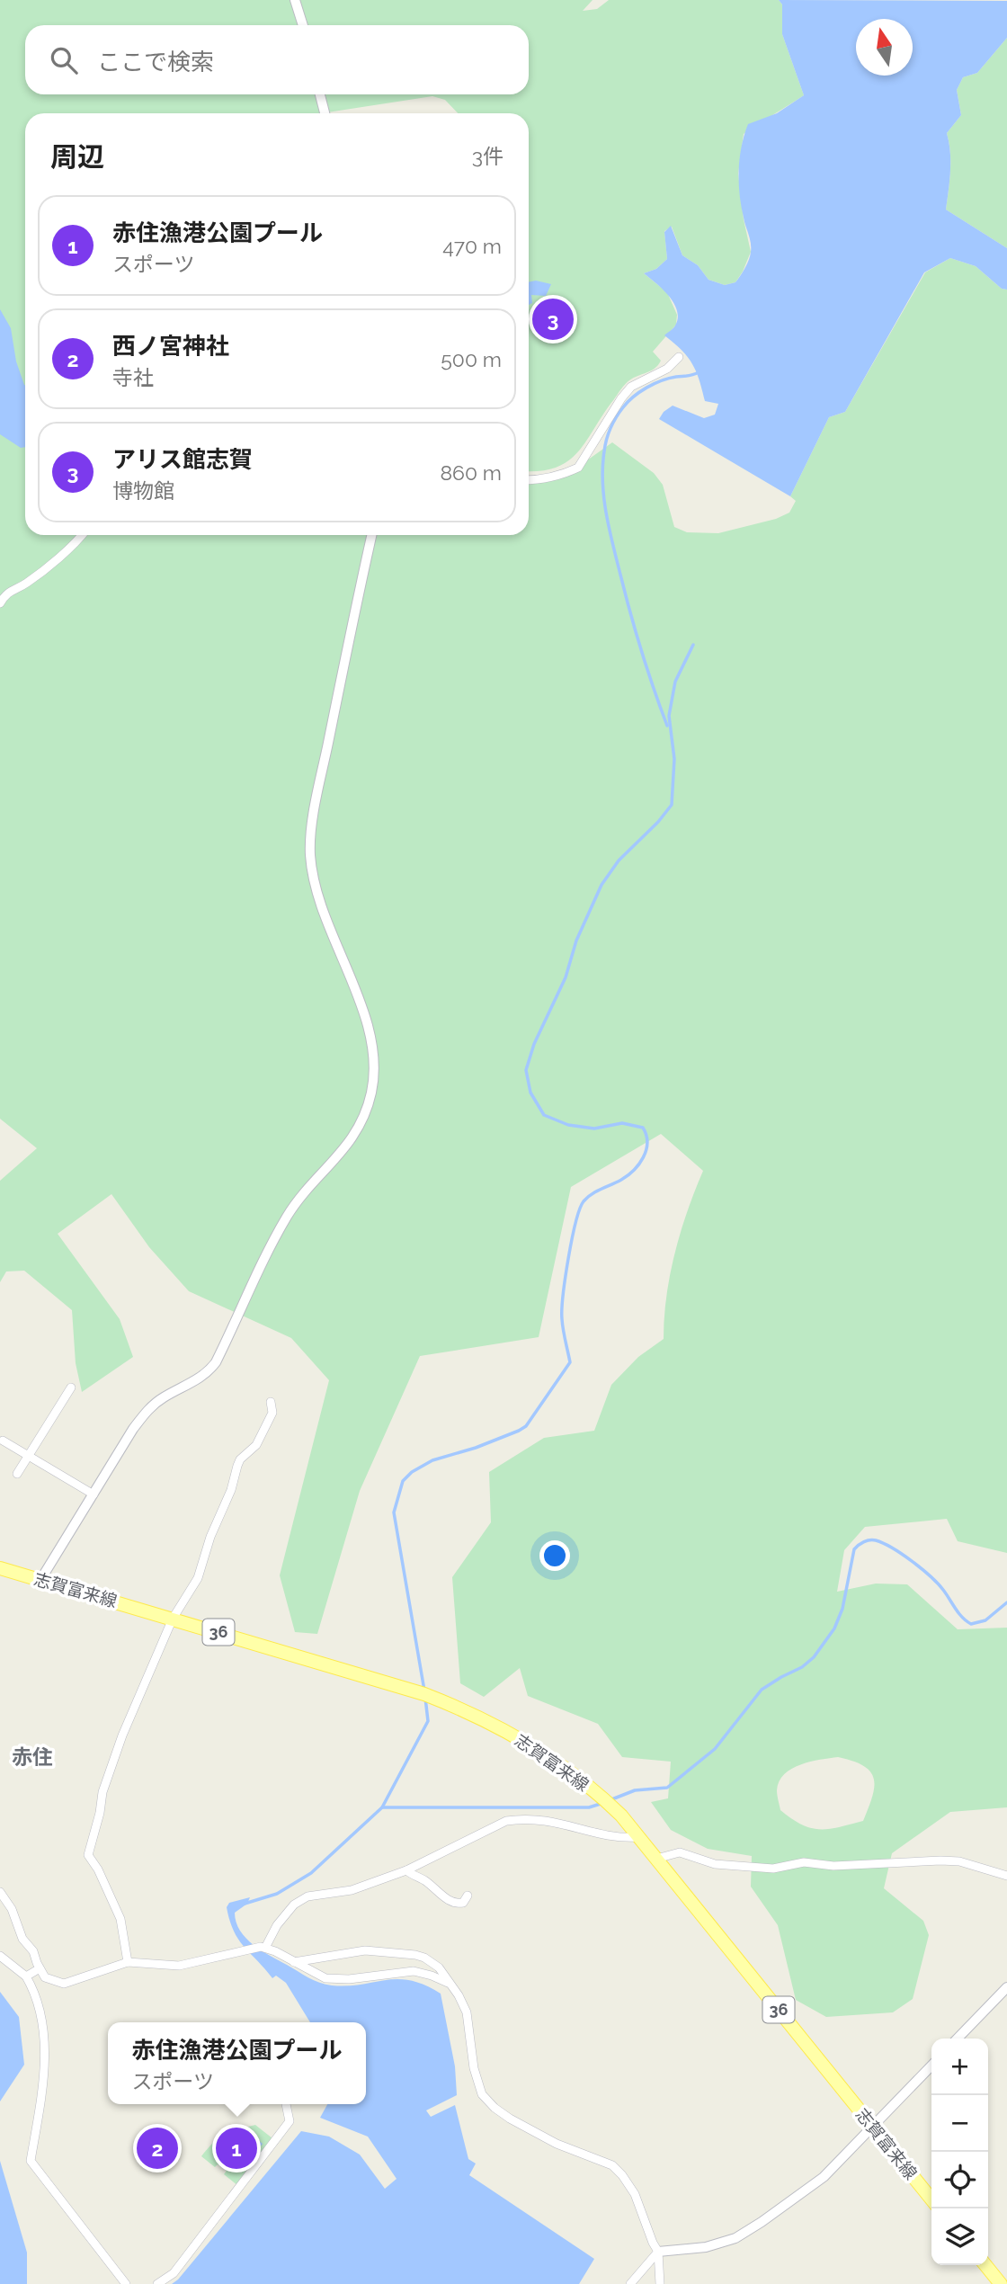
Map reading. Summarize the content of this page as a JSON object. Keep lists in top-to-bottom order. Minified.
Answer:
{"streets":{"main road":["志賀富来線","36"]},"districts":["赤住"],"north":"top","page":{"search":"ここで検索","heading":["周辺","3件"],"list":[{"mark":"1","name":"赤住漁港公園プール","note":"スポーツ","value":"470 m"},{"mark":"2","name":"西ノ宮神社","note":"寺社","value":"500 m"},{"mark":"3","name":"アリス館志賀","note":"博物館","value":"860 m"}],"pins":["3","1","2"],"popup":["赤住漁港公園プール","スポーツ"],"map_buttons":["+","−"]}}
